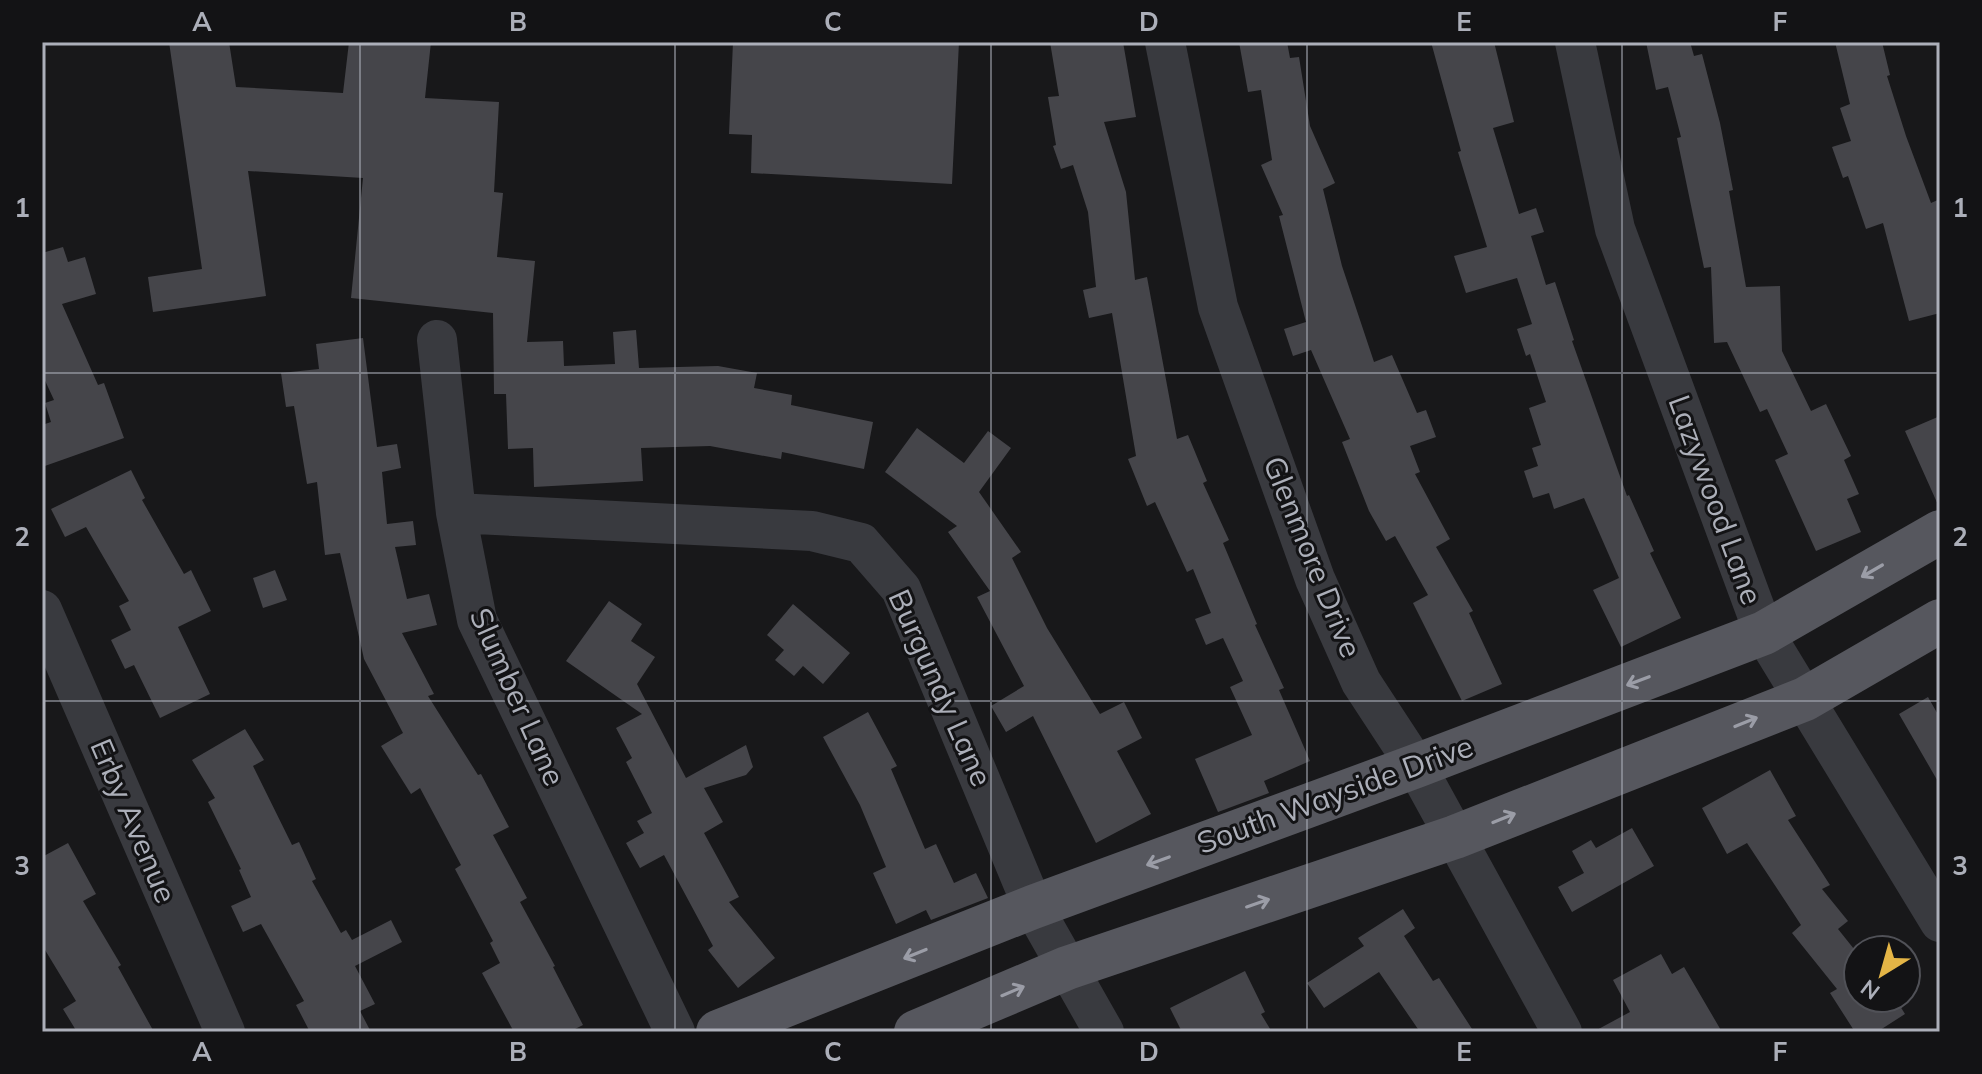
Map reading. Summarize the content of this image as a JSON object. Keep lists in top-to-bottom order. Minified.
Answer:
{"streets":{"main road":["South Wayside Drive"],"street":["Lazywood Lane","Glenmore Drive","Burgundy Lane","Slumber Lane","Erby Avenue"]},"crossings":[["Lazywood Lane","South Wayside Drive"],["Glenmore Drive","South Wayside Drive"],["Burgundy Lane","Slumber Lane"],["Burgundy Lane","South Wayside Drive"]],"north":"bottom left","grid":{"columns":["A","B","C","D","E","F"],"rows":["1","2","3"]}}
